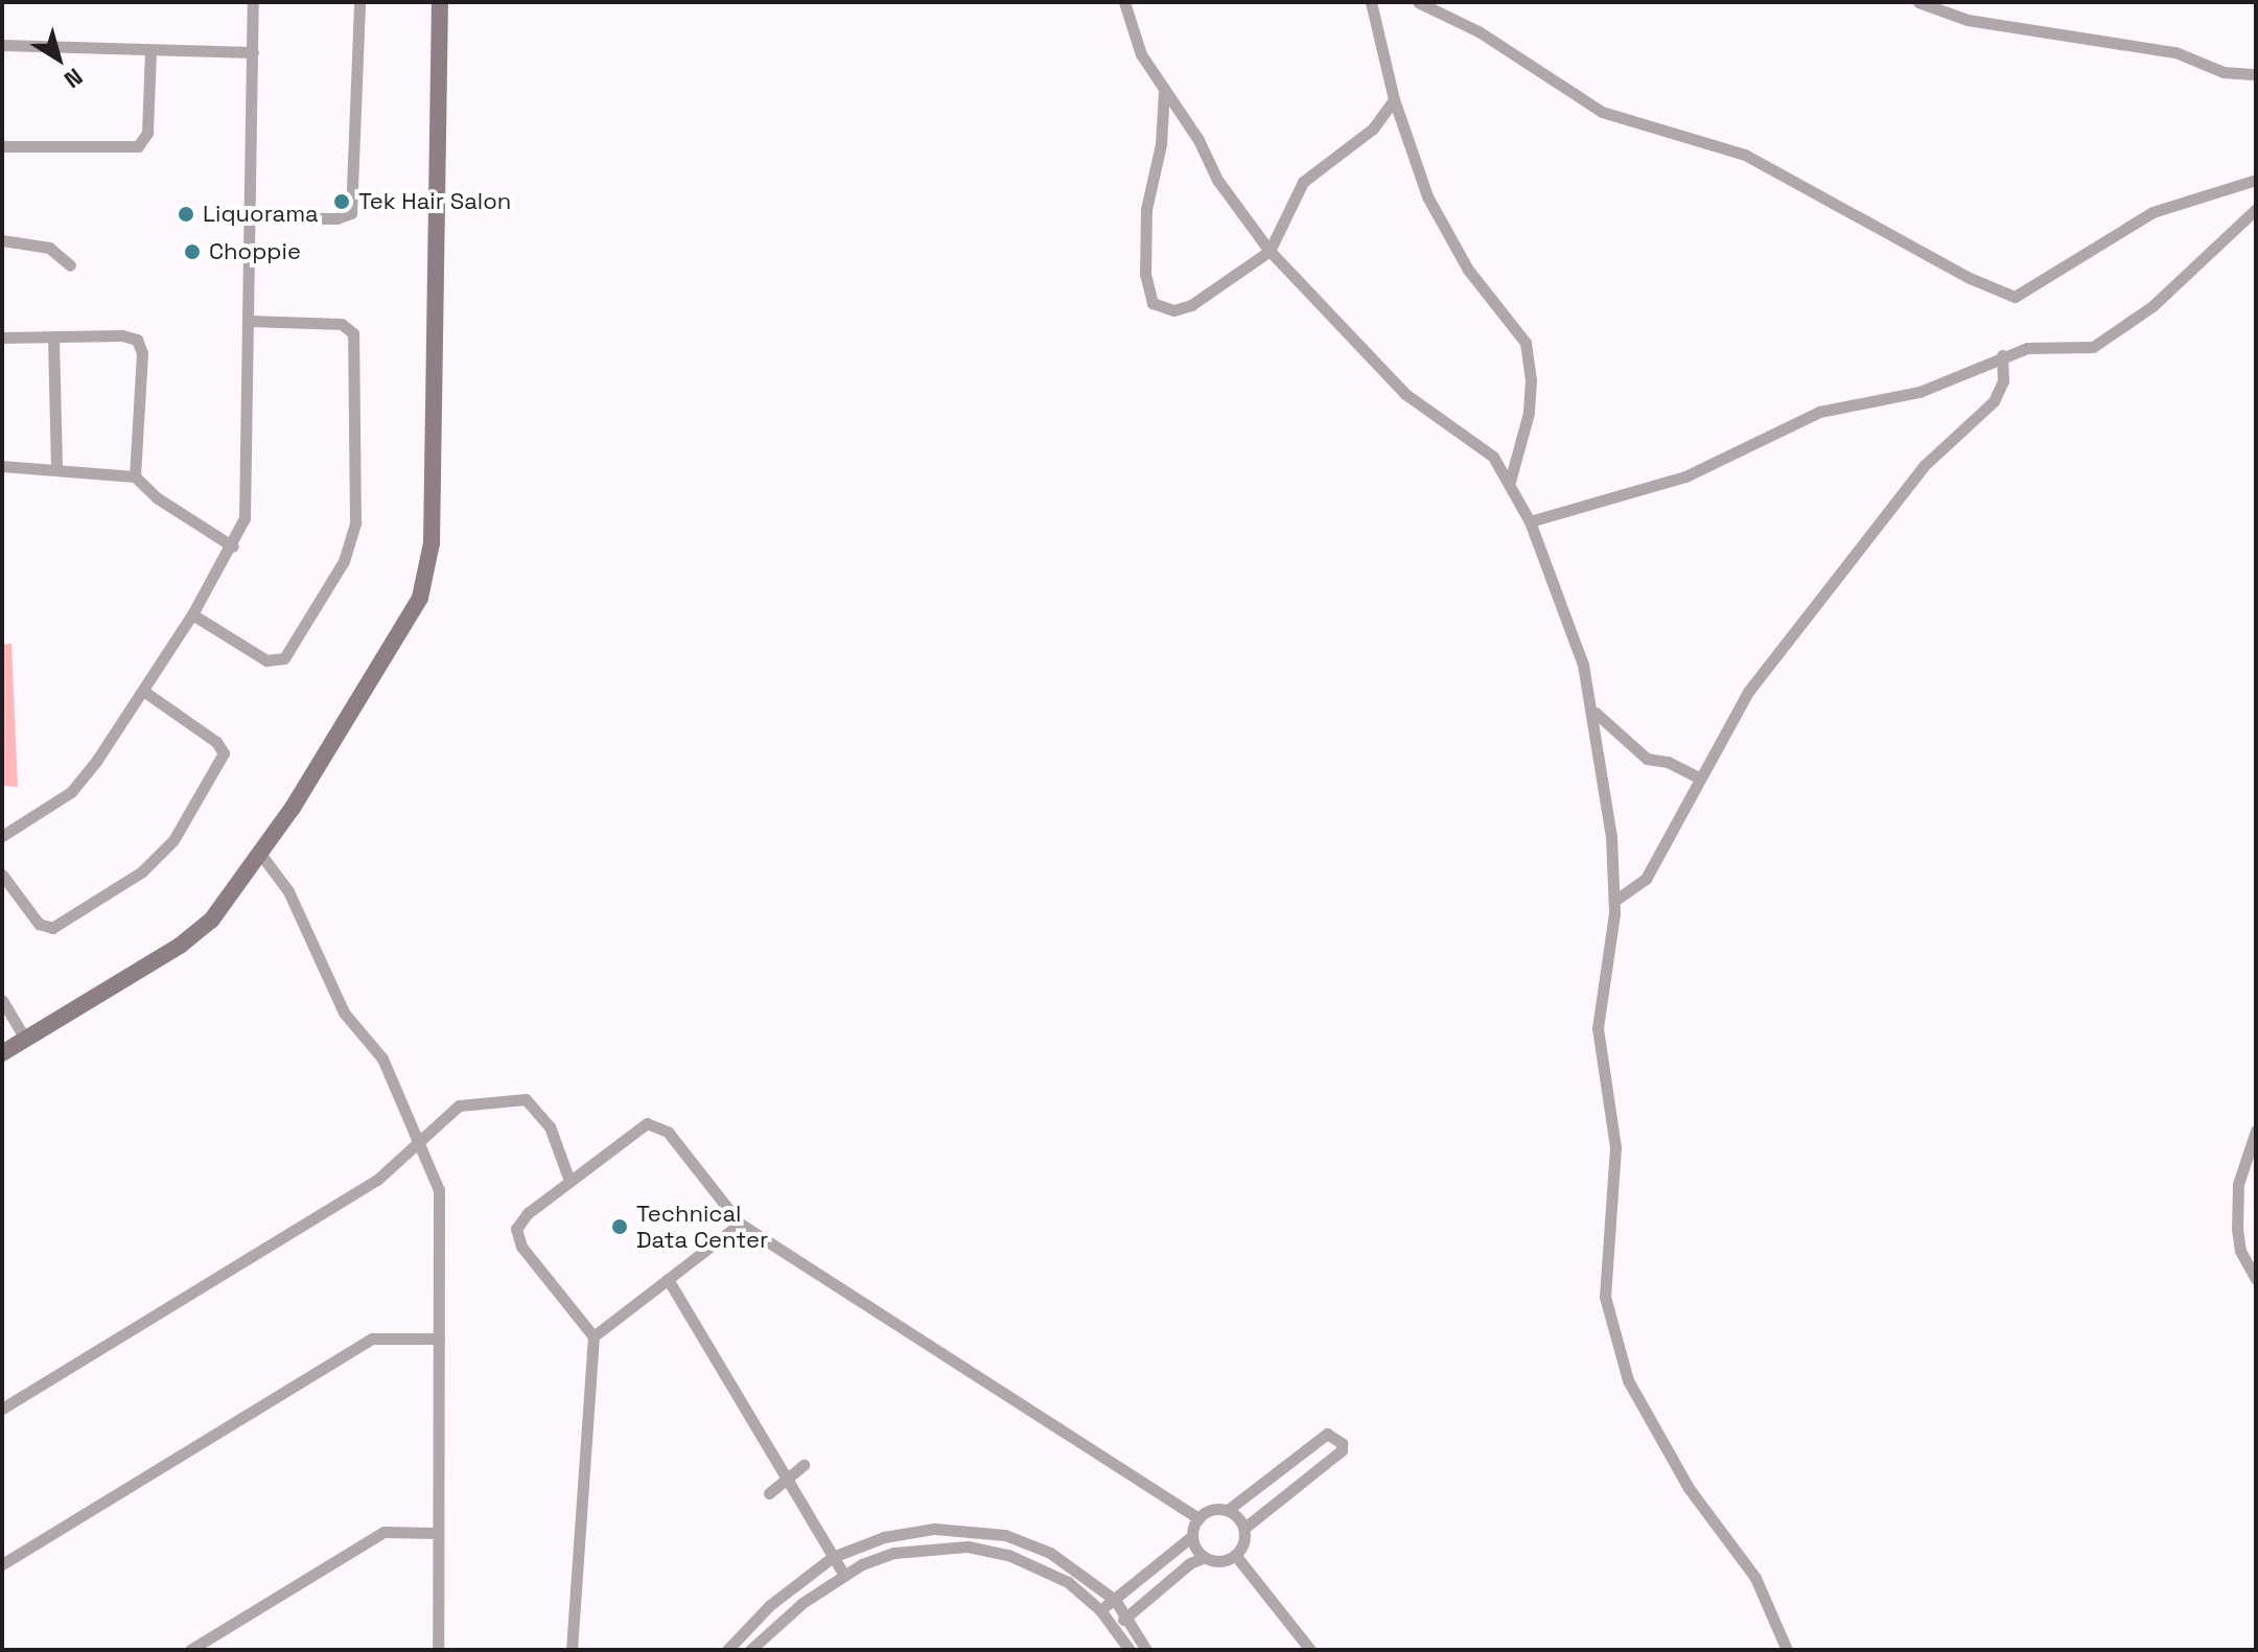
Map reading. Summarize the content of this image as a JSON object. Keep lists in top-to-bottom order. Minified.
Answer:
{"places":["Tek Hair Salon","Liquorama","Choppie","Technical Data Center"],"north":"bottom right"}
